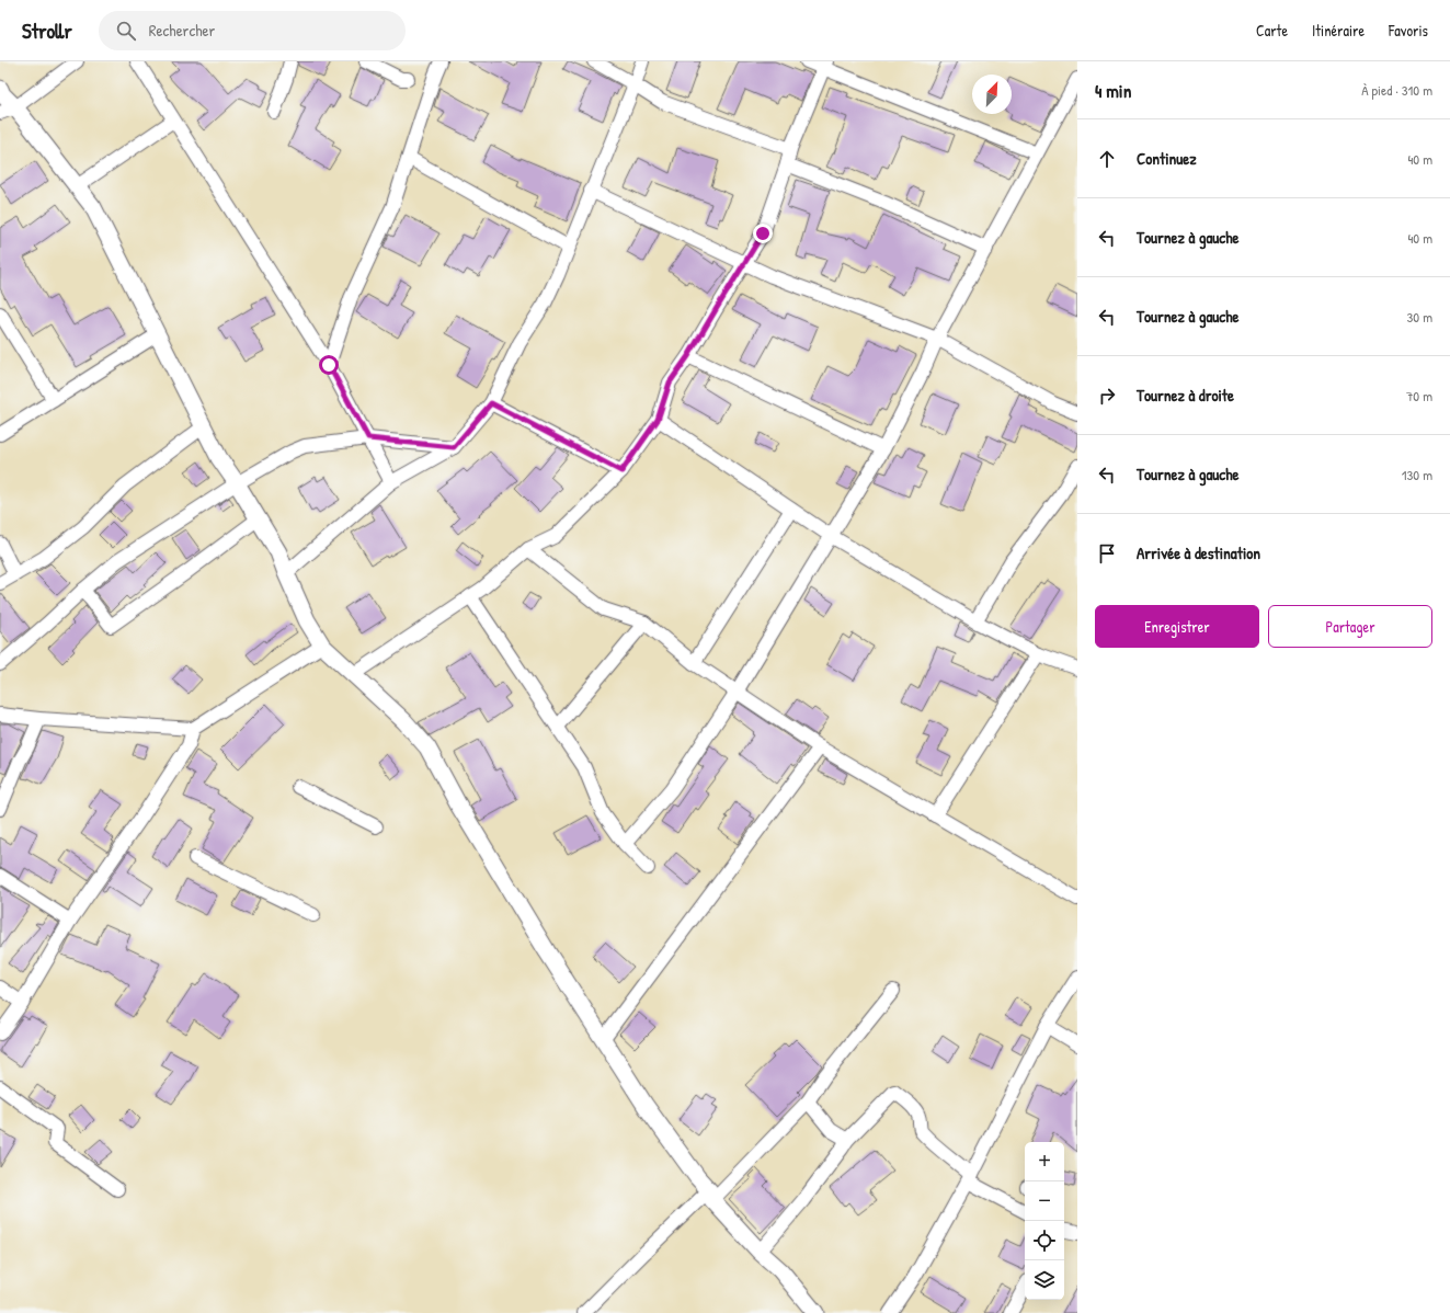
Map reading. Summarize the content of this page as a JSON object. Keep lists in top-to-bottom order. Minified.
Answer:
{"north":"top right","page":{"header":"Strollr","search":"Rechercher","nav":["Carte","Itinéraire","Favoris"],"heading":["4 min","À pied · 310 m"],"list":[["Continuez","40 m"],["Tournez à gauche","40 m"],["Tournez à gauche","30 m"],["Tournez à droite","70 m"],["Tournez à gauche","130 m"],"Arrivée à destination"],"buttons":["Enregistrer","Partager"],"map_buttons":["+","−"]}}
